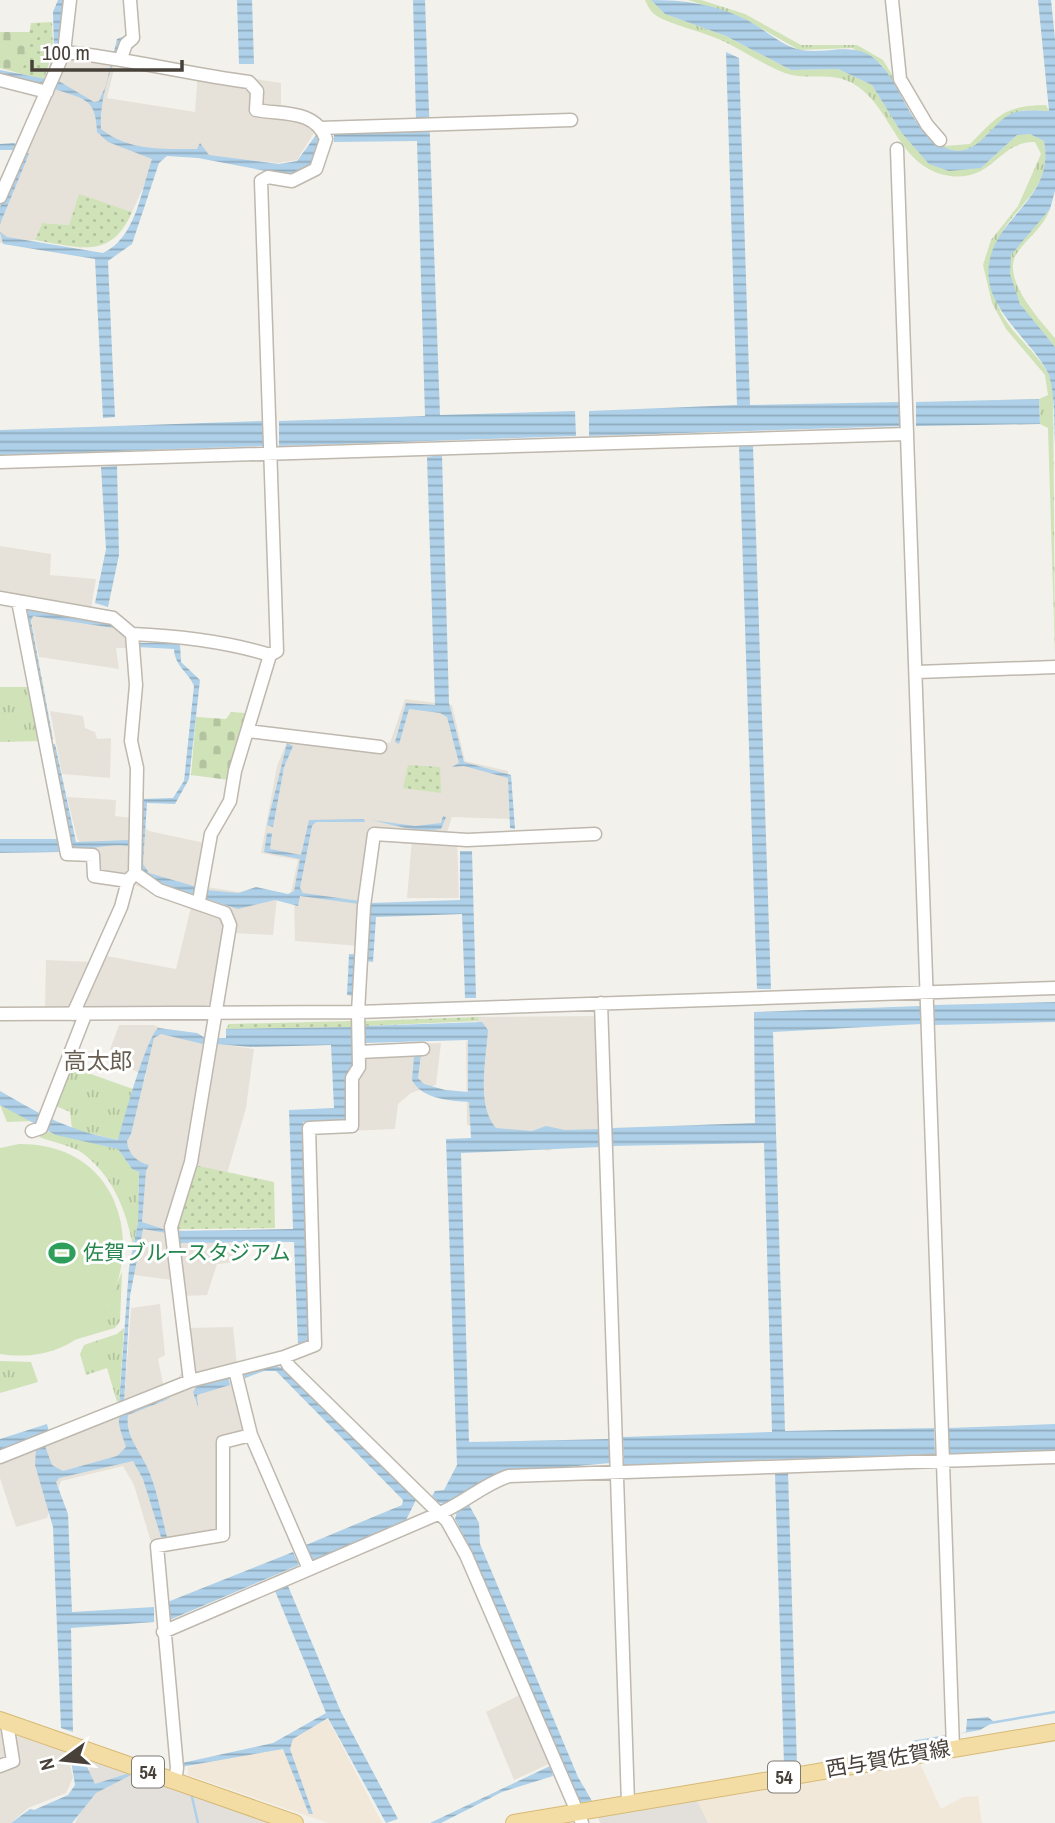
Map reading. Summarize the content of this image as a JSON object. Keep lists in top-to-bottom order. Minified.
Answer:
{"streets":{"main road":["西与賀佐賀線","54"]},"districts":["高太郎"],"places":{"sports":["佐賀ブルースタジアム"]},"scale_bar":"100 m","north":"left"}
